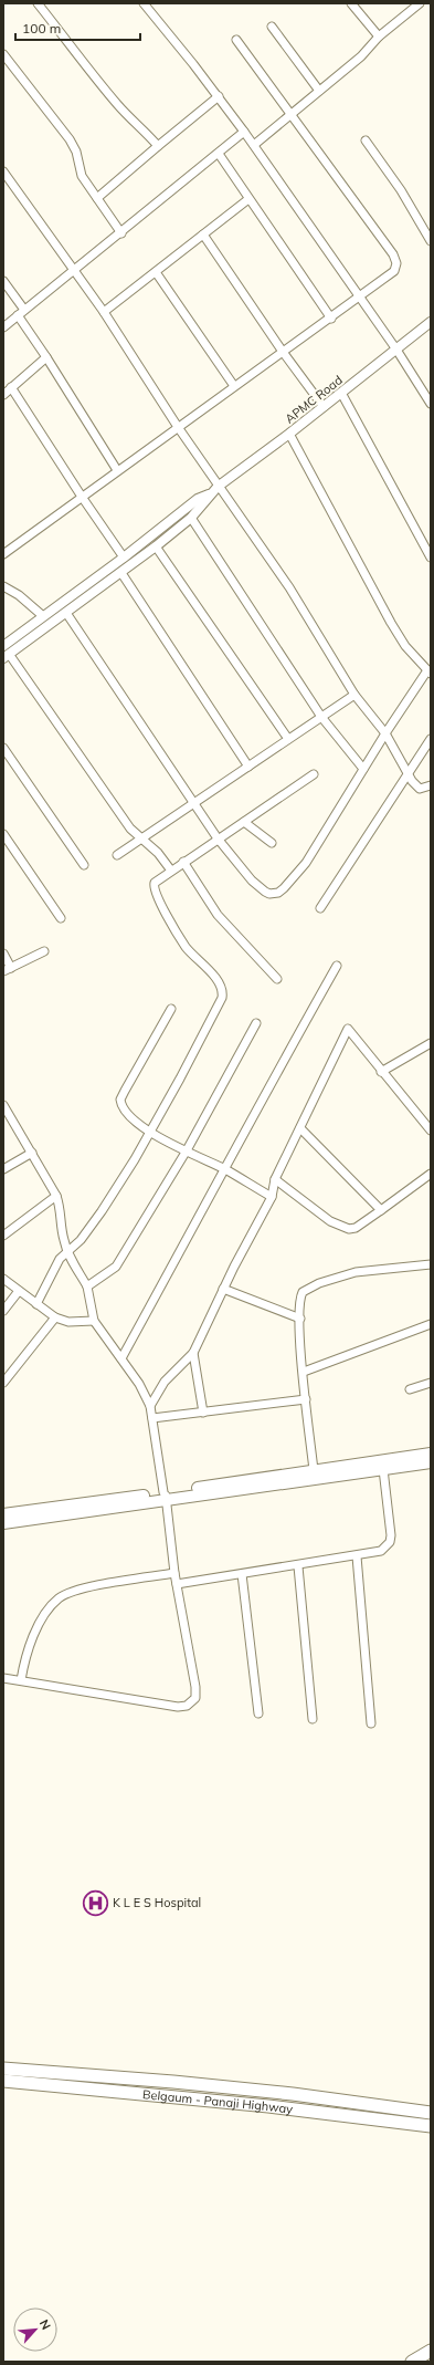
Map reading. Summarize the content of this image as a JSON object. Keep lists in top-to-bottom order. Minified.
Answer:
{"streets":{"highway":["Belgaum - Panaji Highway"],"street":["APMC Road"]},"places":{"hospital":["K L E S Hospital"]},"scale_bar":"100 m","north":"top right"}
